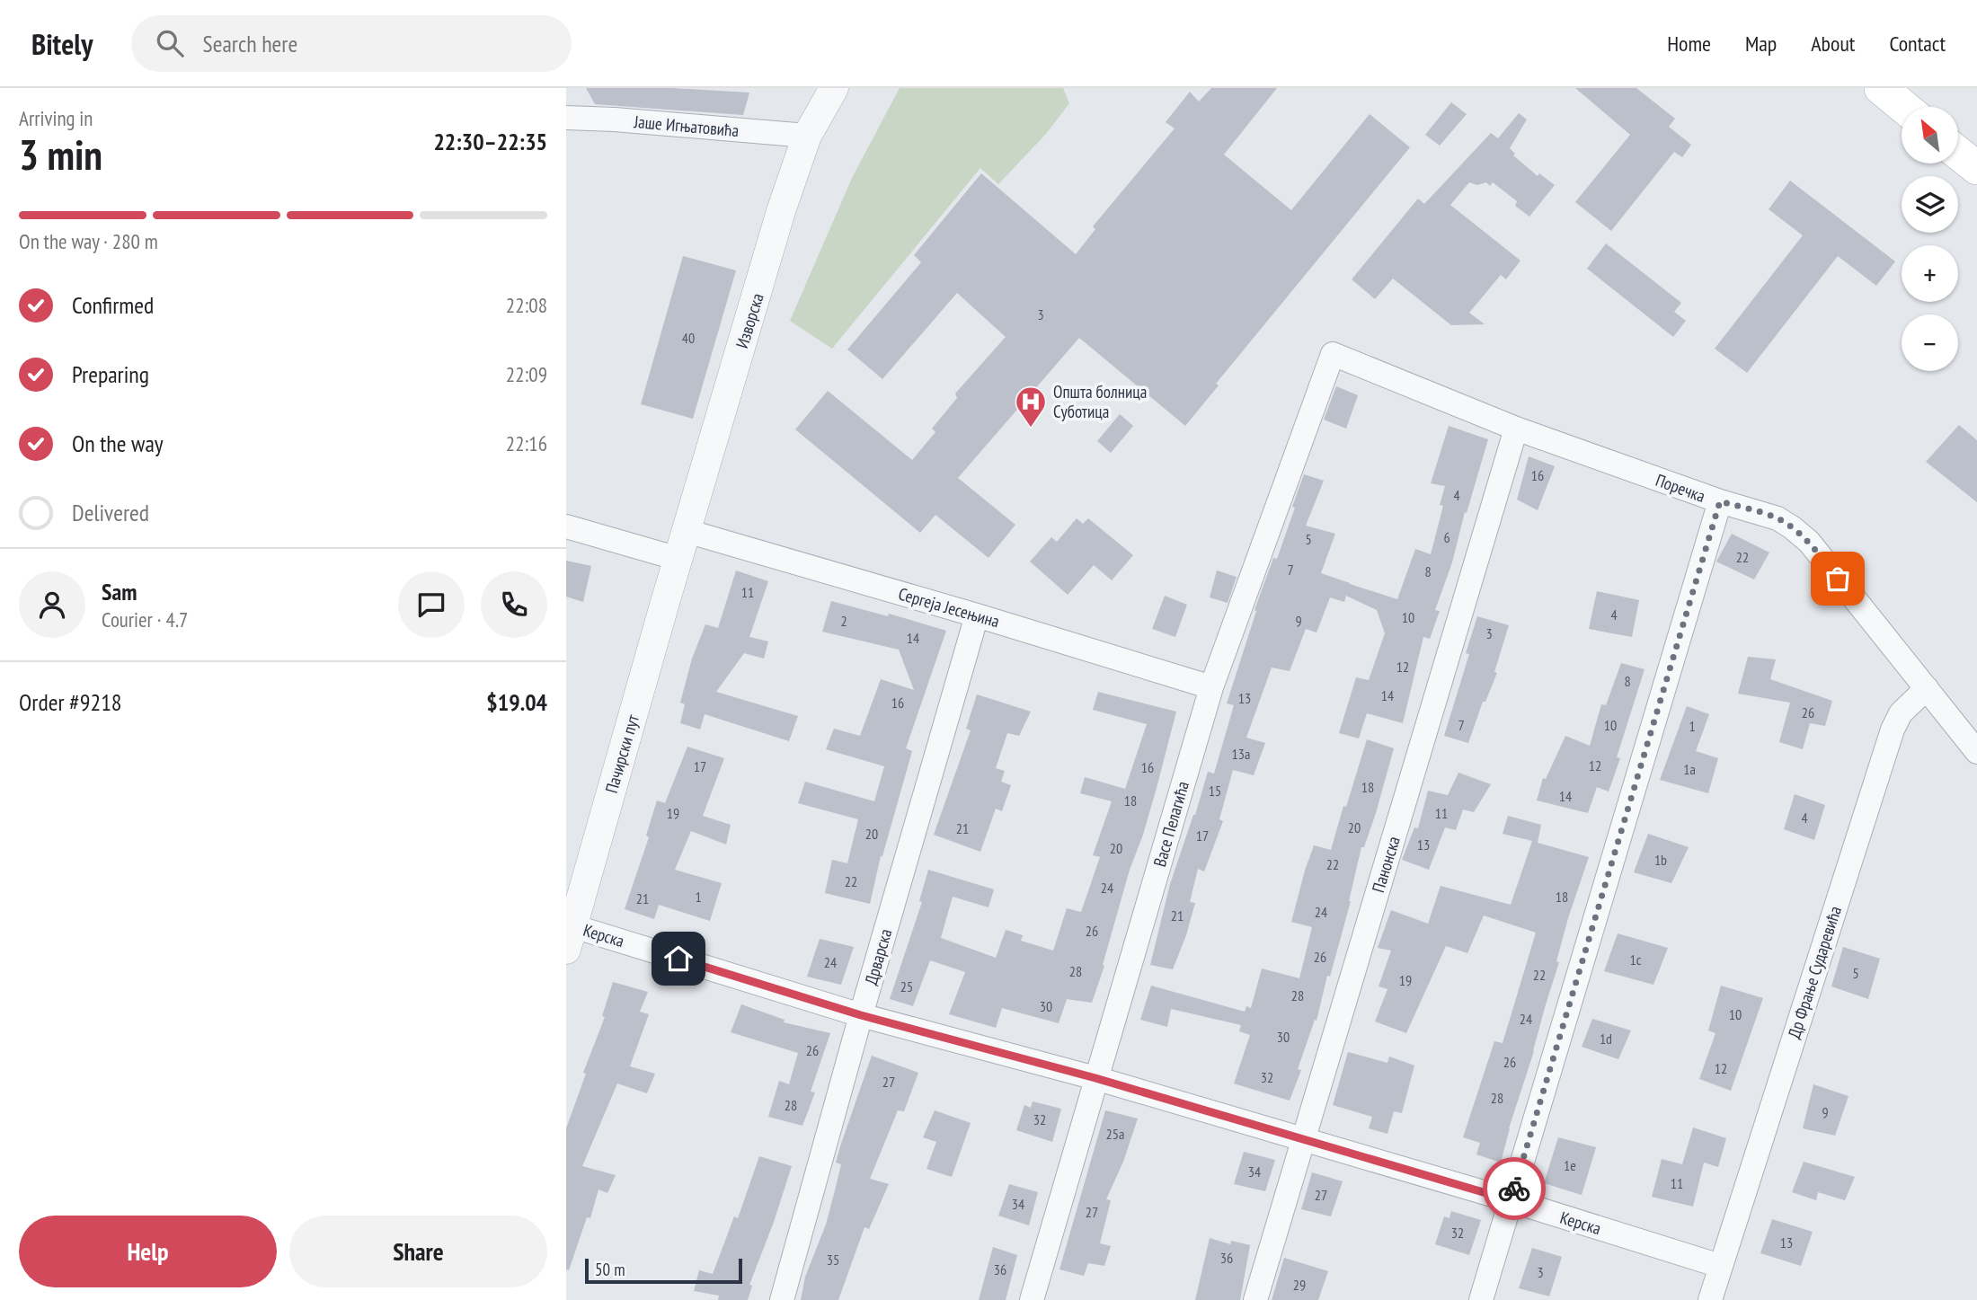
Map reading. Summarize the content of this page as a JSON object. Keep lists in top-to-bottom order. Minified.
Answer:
{"streets":{"street":["Јаше Игњатовића","Изворска","Поречка","Сергеја Јесењина","Пачирски пут","Васе Пелагића","Панонска","Керска","Дрварска","Др Фрање Сударевића"]},"crossings":[["Јаше Игњатовића","Изворска"],["Изворска","Сергеја Јесењина"],["Изворска","Пачирски пут"],["Поречка","Васе Пелагића"],["Поречка","Панонска"],["Поречка","Др Фрање Сударевића"],["Сергеја Јесењина","Васе Пелагића"],["Сергеја Јесењина","Дрварска"],["Пачирски пут","Керска"],["Васе Пелагића","Керска"],["Панонска","Керска"],["Керска","Дрварска"],["Керска","Др Фрање Сударевића"]],"places":{"hospital":["Општа болница Суботица"]},"house_numbers":["3","40","16","4","6","5","22","7","8","11","4","10","2","9","3","14","12","8","14","13","16","26","7","10","1","13a","12","17","16","1a","18","15","14","18","19","11","4","20","21","20","17","13","20","1b","22","22","24","1","18","21","24","21","26","26","1c","24","28","5","22","19","25","28","30","10","24","30","1d","26","26","12","32","27","28","28","9","32","25a","1e","34","11","27","34","27","32","13","36","35","36","3","29"],"scale_bar":"50 m","north":"top left","page":{"header":"Bitely","search":"Search here","nav":["Home","Map","About","Contact"],"heading":["3 min","Arriving in","22:30–22:35"],"panel":["Sam","Courier · 4.7","Order #9218","$19.04"],"map_buttons":["+","−"],"bar":"On the way · 280 m","list":[["Confirmed","22:08"],["Preparing","22:09"],["On the way","22:16"],"Delivered"],"buttons":["Help","Share"],"scale":"50 m"}}
